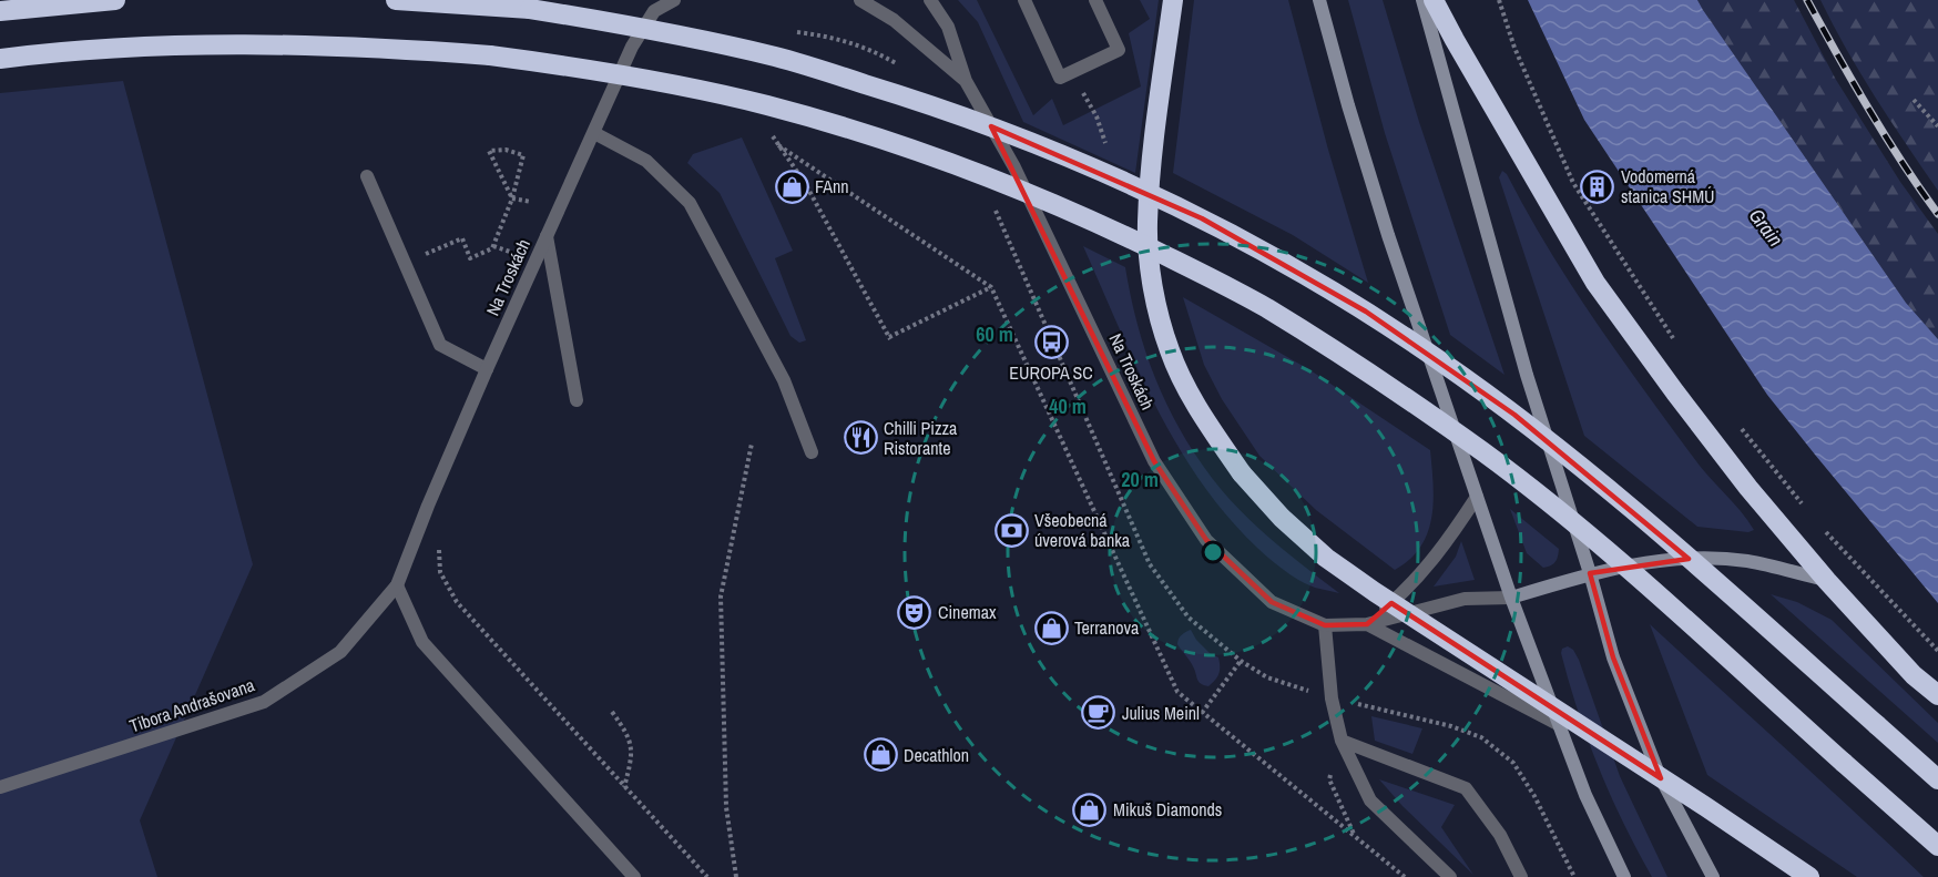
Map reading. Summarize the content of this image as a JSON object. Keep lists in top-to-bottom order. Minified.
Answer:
{"streets":{"street":["Na Troskách","Tibora Andrašovana"]},"crossings":[["Na Troskách","Tibora Andrašovana"]],"water":["Grain"],"places":{"shop":["FAnn","Terranova","Decathlon","Mikuš Diamonds"],"building":["Vodomerná stanica SHMÚ"],"bus stop":["EUROPA SC"],"restaurant":["Chilli Pizza Ristorante"],"bank":["Všeobecná úverová banka"],"theatre":["Cinemax"],"cafe":["Julius Meinl"]},"rings":["60 m","40 m","20 m"]}
